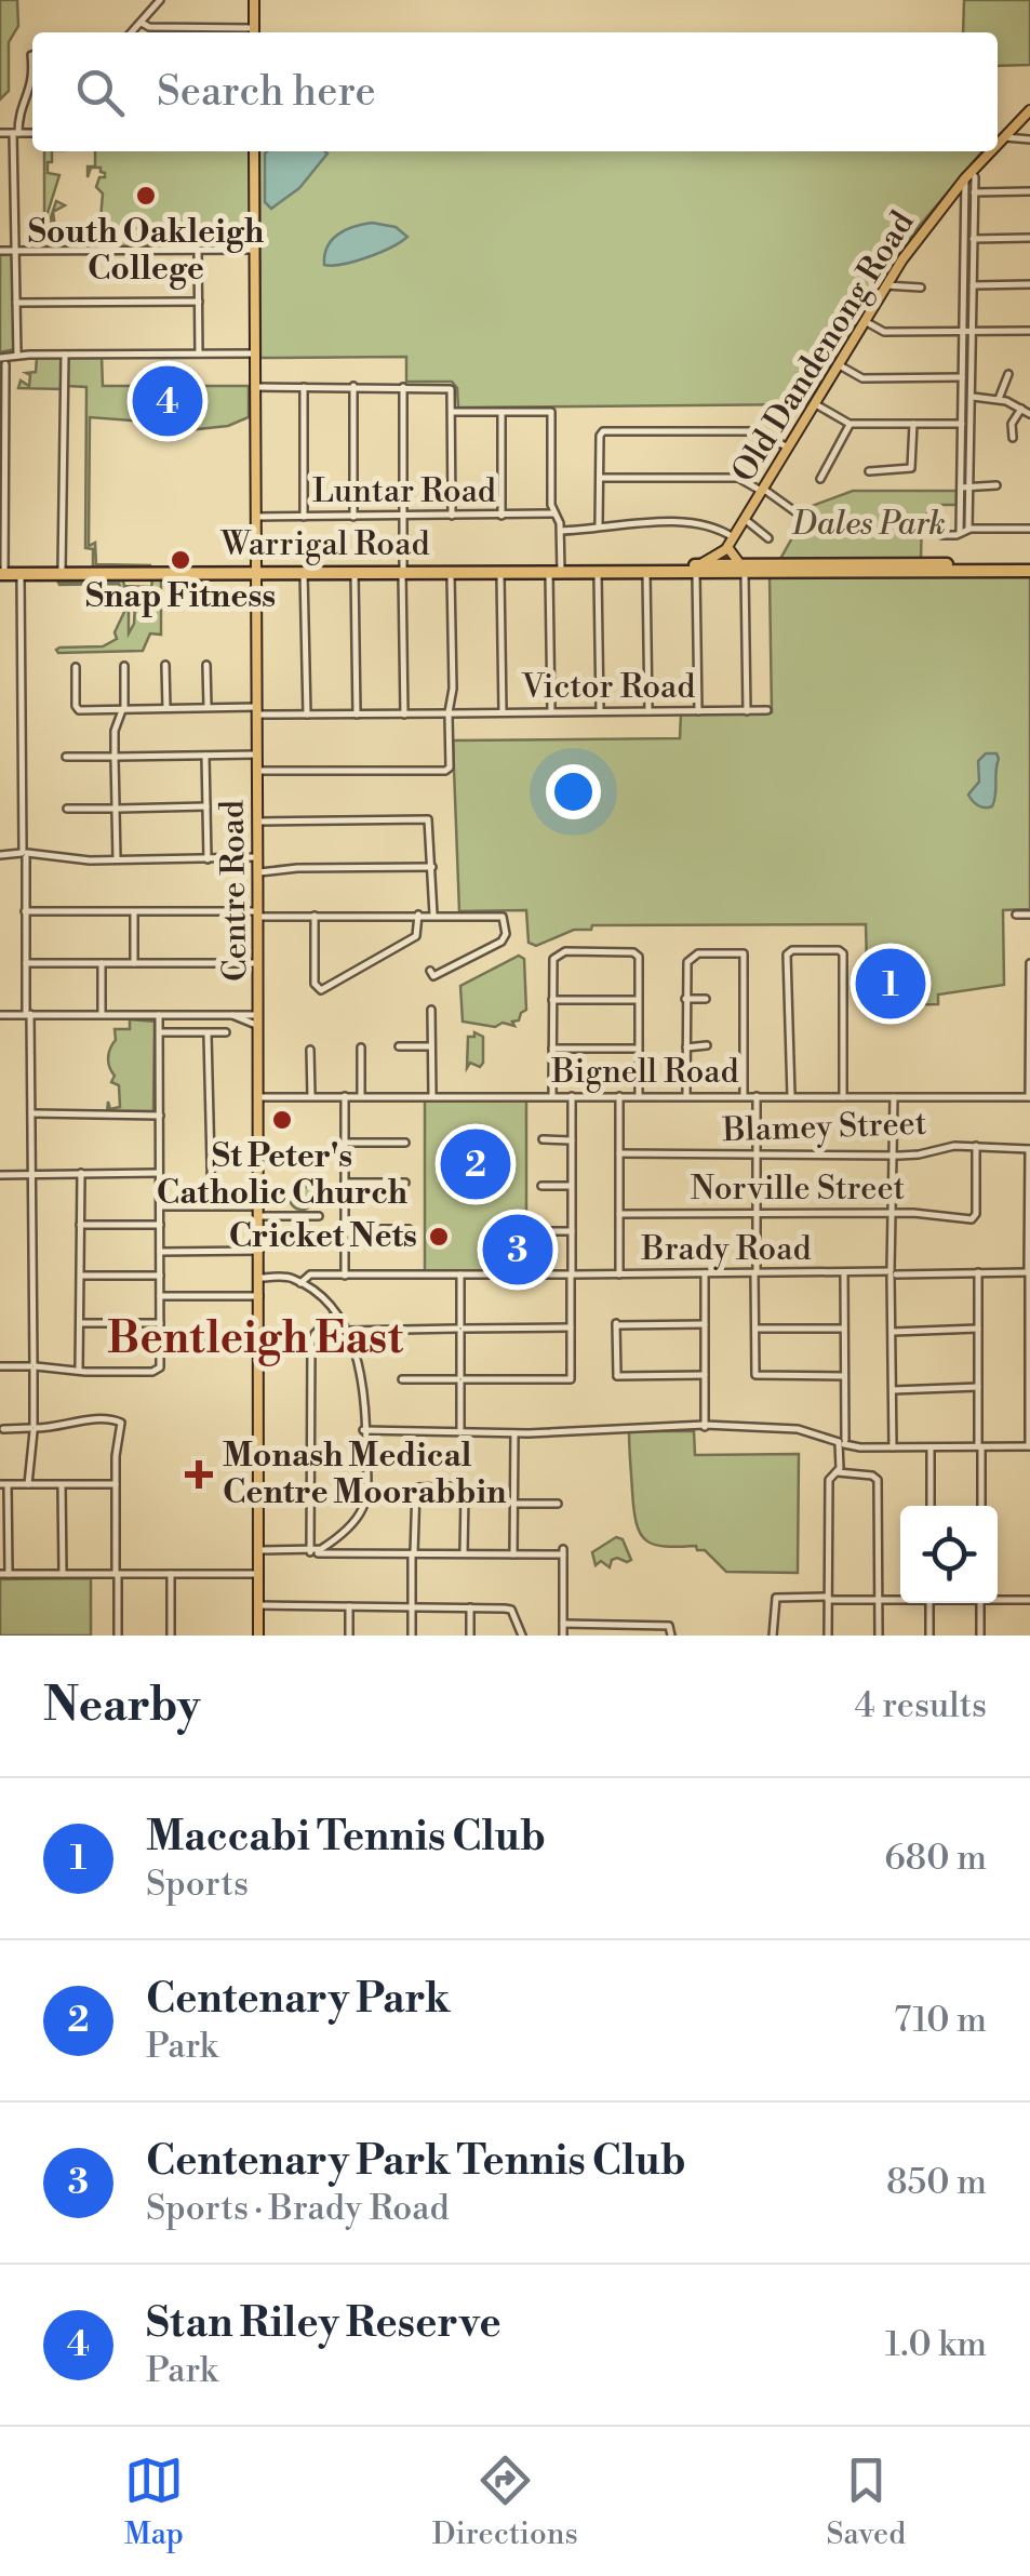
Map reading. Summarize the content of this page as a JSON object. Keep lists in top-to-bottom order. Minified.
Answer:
{"streets":{"highway":["Warrigal Road"],"main road":["Old Dandenong Road","Centre Road"],"street":["Luntar Road","Victor Road","Bignell Road","Blamey Street","Norville Street","Brady Road"]},"crossings":[["Old Dandenong Road","Warrigal Road"],["Luntar Road","Centre Road"],["Warrigal Road","Centre Road"],["Victor Road","Centre Road"],["Centre Road","Bignell Road"],["Blamey Street","Norville Street"]],"districts":["Bentleigh East"],"parks":["Dales Park"],"places":{"other":["South Oakleigh College","Snap Fitness","St Peter's Catholic Church","Cricket Nets"],"health":["Monash Medical Centre Moorabbin"]},"page":{"search":"Search here","pins":["4","1","2","3"],"heading":["Nearby","4 results"],"list":[{"mark":"1","name":"Maccabi Tennis Club","note":"Sports","value":"680 m"},{"mark":"2","name":"Centenary Park","note":"Park","value":"710 m"},{"mark":"3","name":"Centenary Park Tennis Club","note":"Sports · Brady Road","value":"850 m"},{"mark":"4","name":"Stan Riley Reserve","note":"Park","value":"1.0 km"}],"nav":["Map","Directions","Saved"]}}
